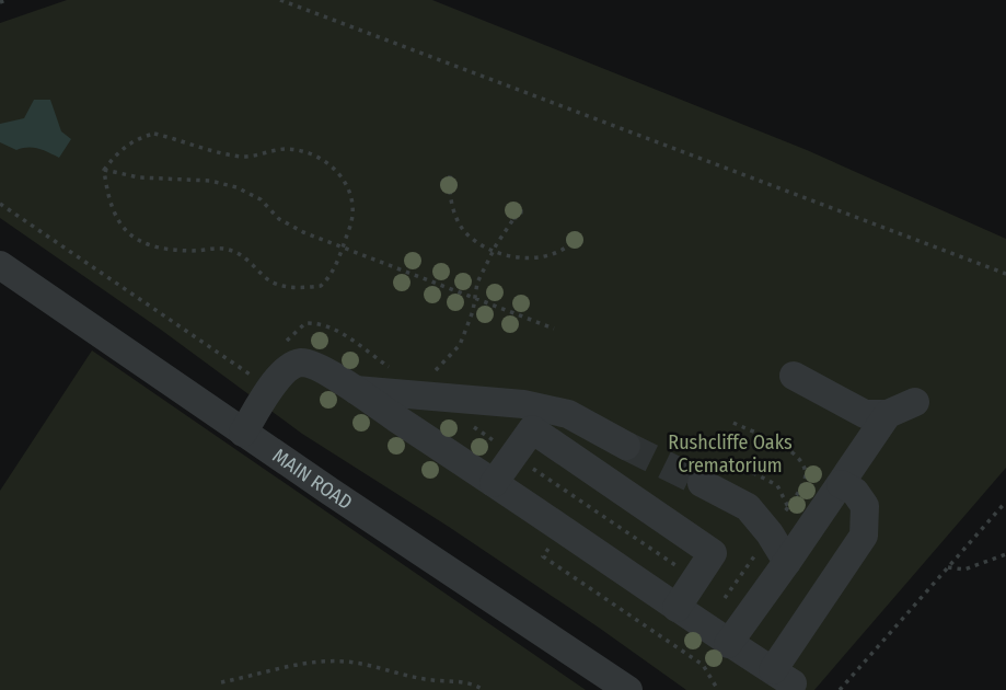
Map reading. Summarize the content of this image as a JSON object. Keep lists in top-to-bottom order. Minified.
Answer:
{"streets":{"street":["MAIN ROAD"]},"parks":["Rushcliffe Oaks Crematorium"]}
